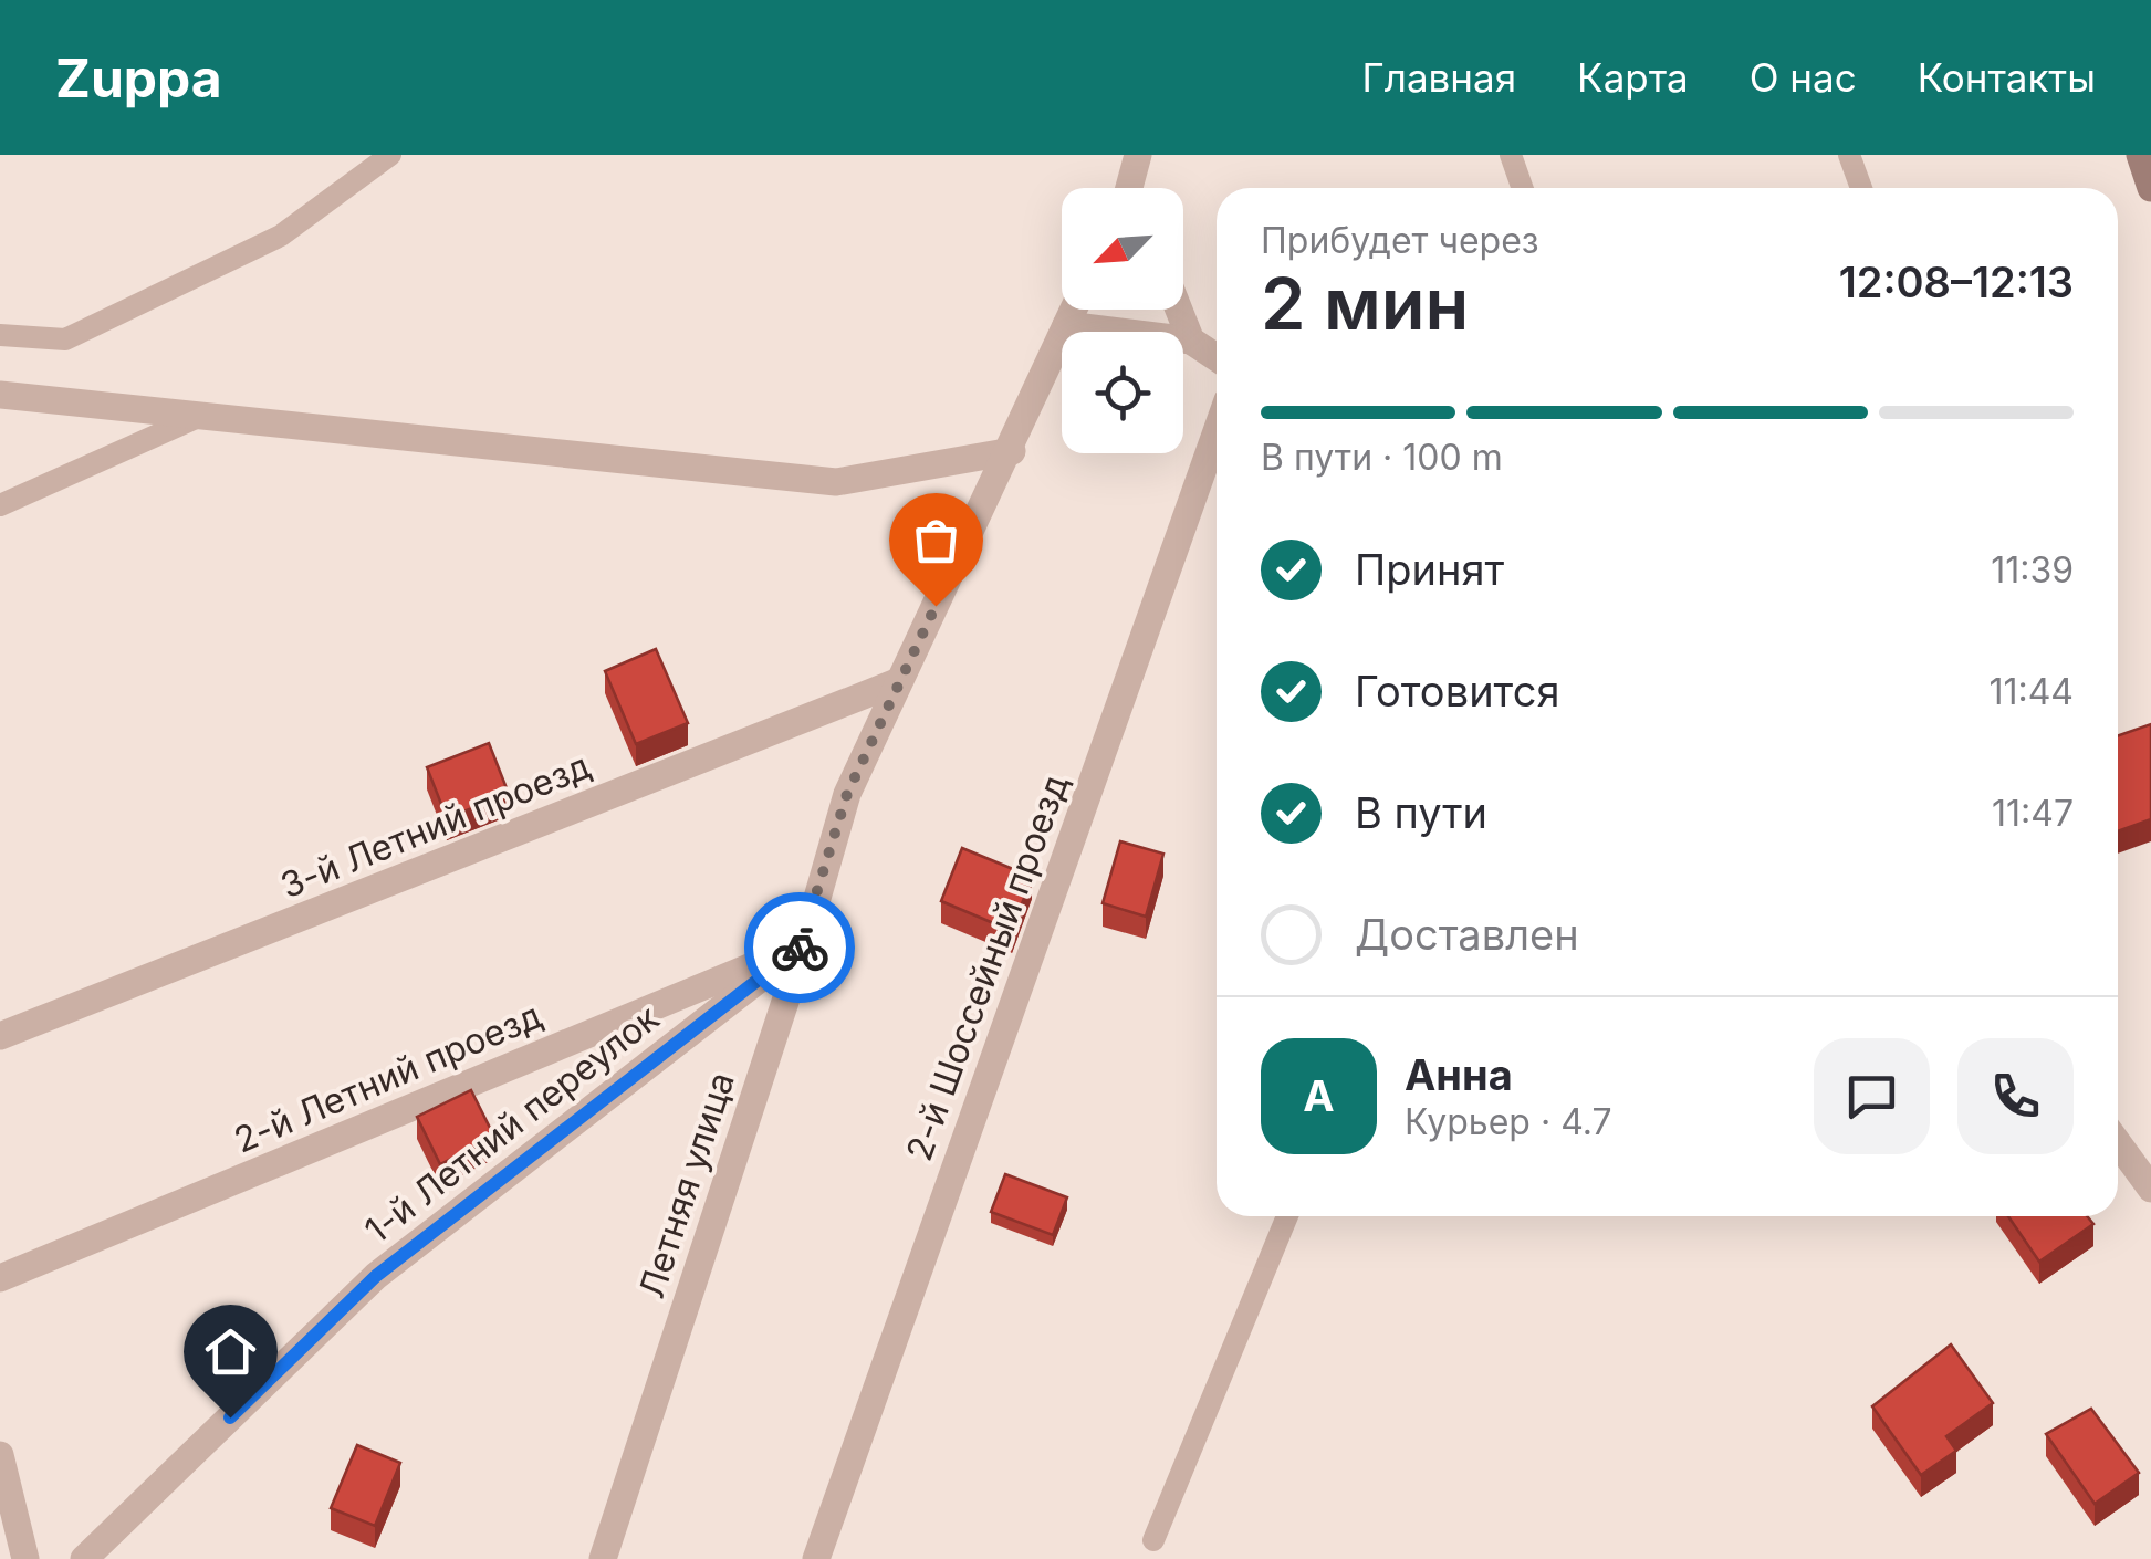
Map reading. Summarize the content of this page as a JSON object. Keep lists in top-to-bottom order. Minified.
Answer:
{"streets":{"street":["3-й Летний проезд","2-й Шоссейный проезд","2-й Летний проезд","1-й Летний переулок","Летняя улица"]},"crossings":[["3-й Летний проезд","Летняя улица"],["2-й Летний проезд","1-й Летний переулок"],["2-й Летний проезд","Летняя улица"],["1-й Летний переулок","Летняя улица"]],"north":"bottom left","page":{"header":"Zuppa","nav":["Главная","Карта","О нас","Контакты"],"heading":["2 мин","Прибудет через","12:08–12:13"],"panel":["Анна","Курьер · 4.7"],"bar":"В пути · 100 m","list":[["Принят","11:39"],["Готовится","11:44"],["В пути","11:47"],"Доставлен"],"round":"А"}}
